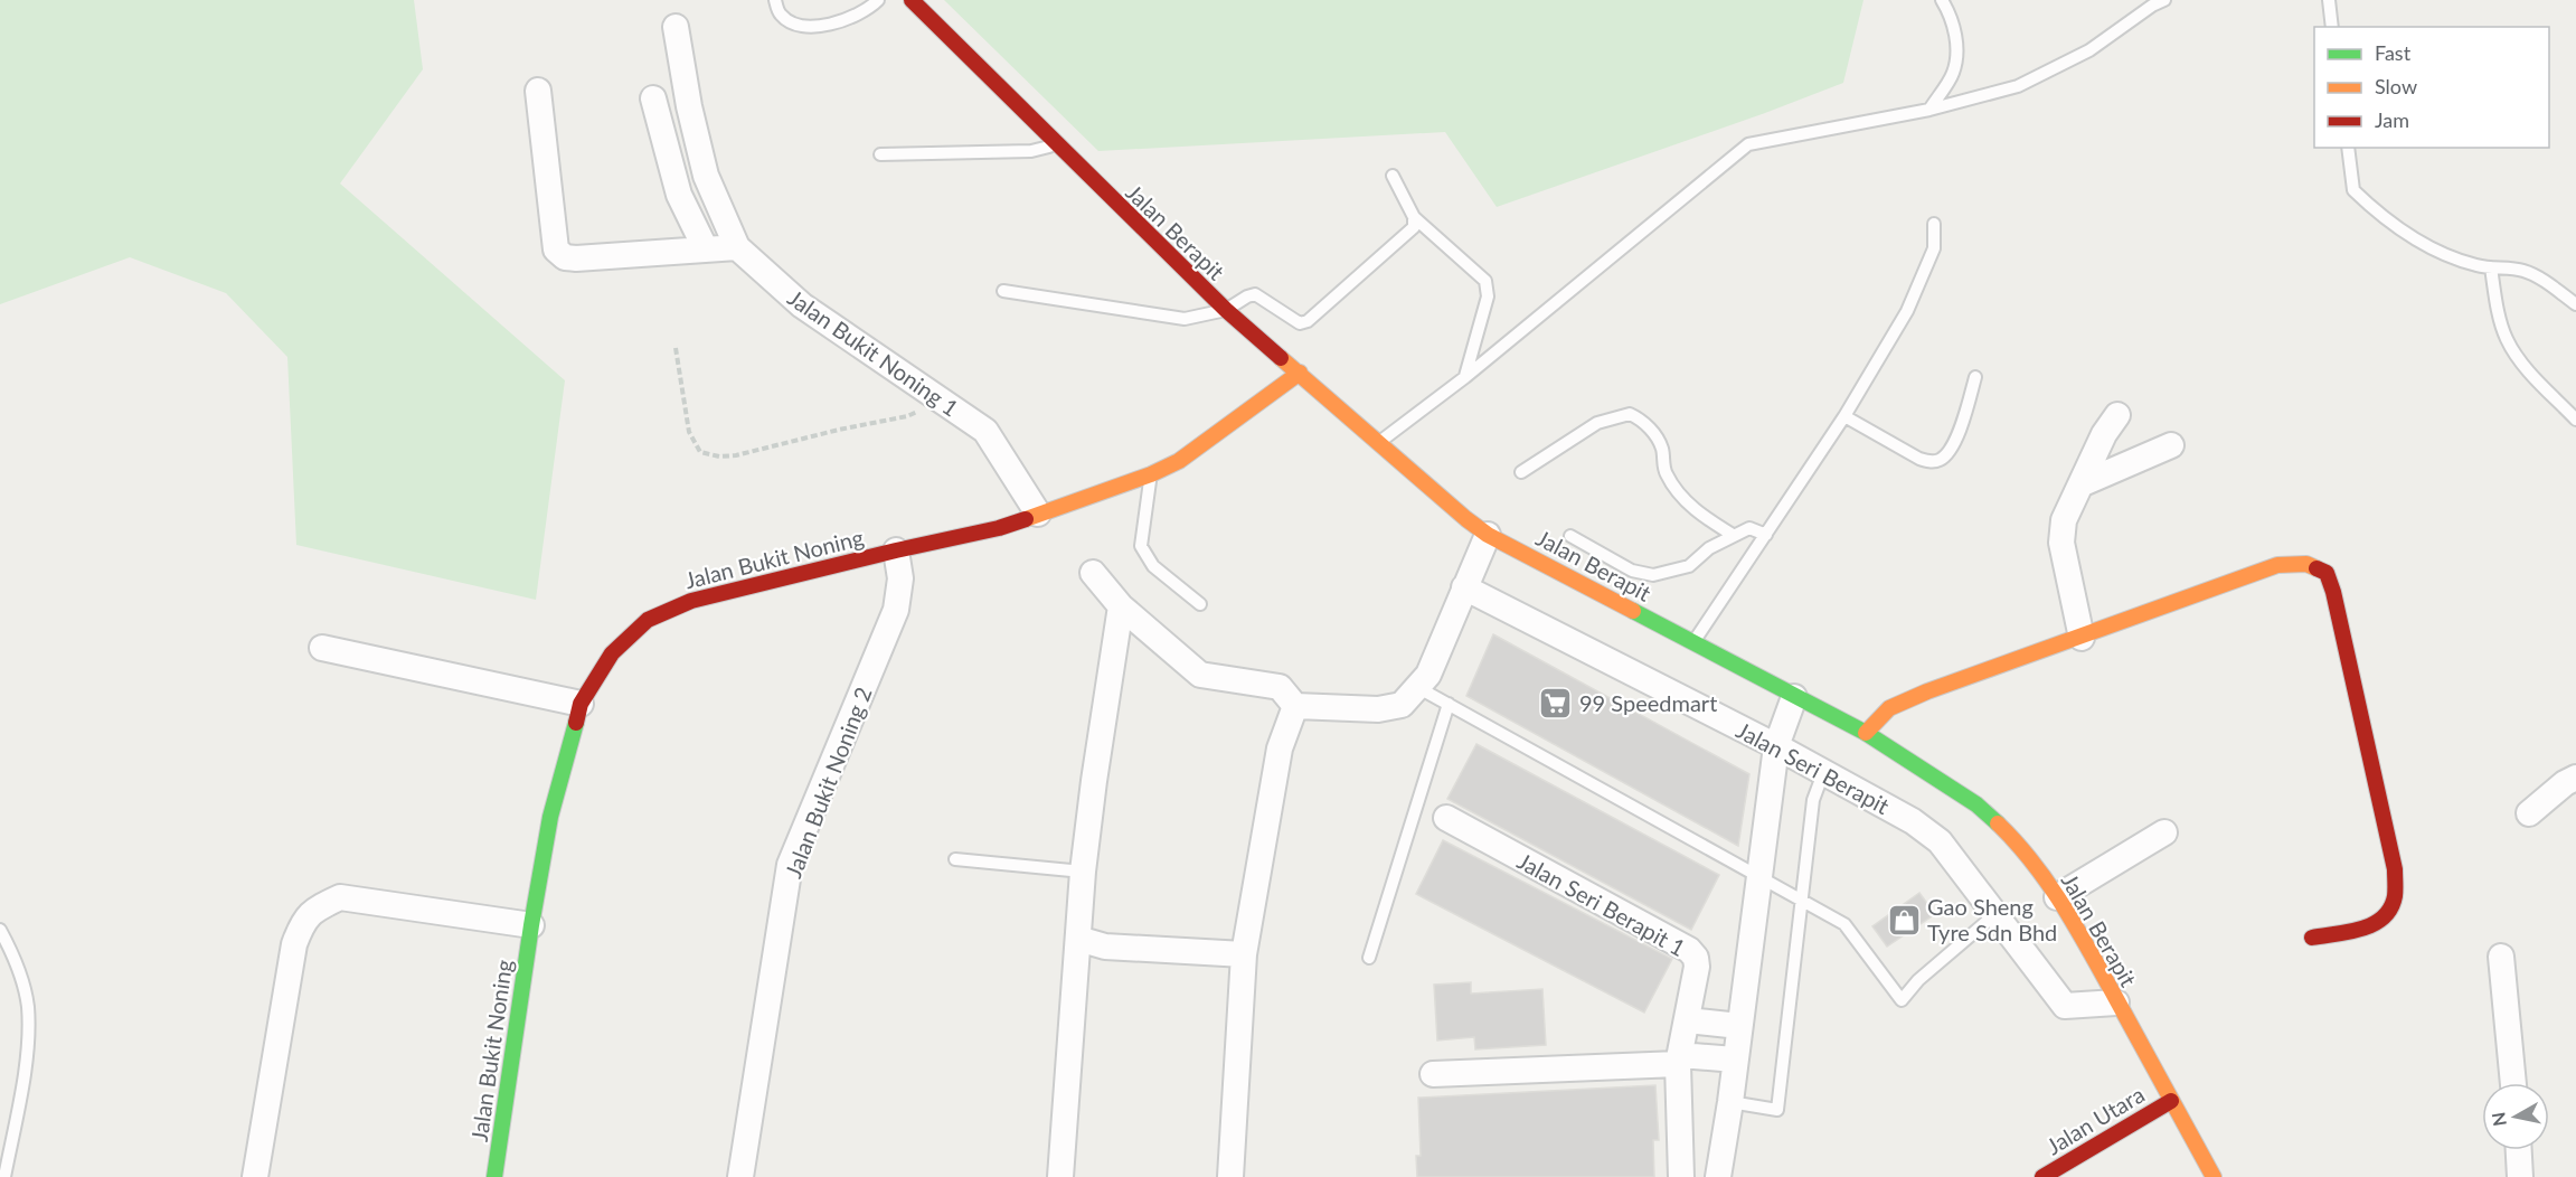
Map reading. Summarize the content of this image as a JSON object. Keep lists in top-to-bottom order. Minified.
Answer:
{"streets":{"street":["Jalan Berapit","Jalan Bukit Noning 1","Jalan Bukit Noning","Jalan Seri Berapit","Jalan Bukit Noning 2","Jalan Seri Berapit 1","Jalan Utara"]},"crossings":[["Jalan Berapit","Jalan Bukit Noning"],["Jalan Berapit","Jalan Seri Berapit"],["Jalan Berapit","Jalan Utara"],["Jalan Bukit Noning 1","Jalan Bukit Noning"],["Jalan Bukit Noning","Jalan Bukit Noning 2"]],"places":{"supermarket":["99 Speedmart"],"shop":["Gao Sheng Tyre Sdn Bhd"]},"legend":["Fast","Slow","Jam"],"north":"left"}
